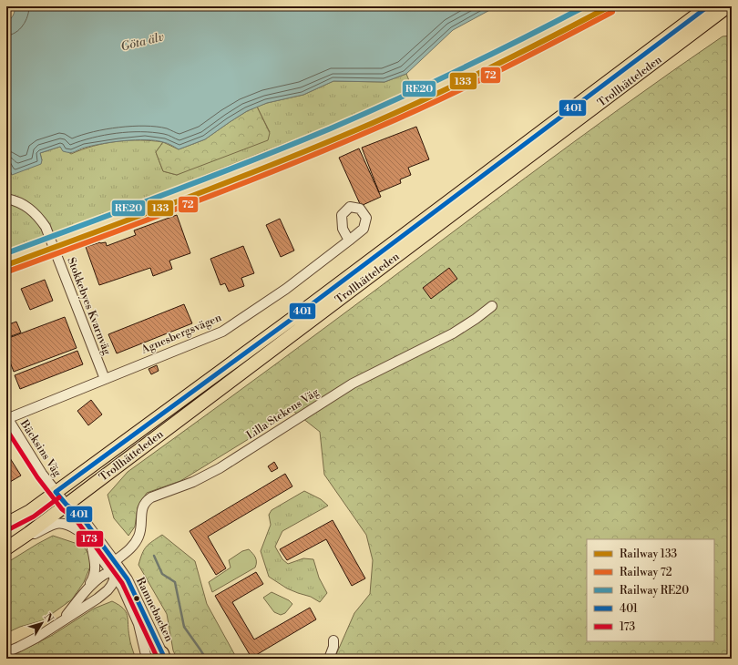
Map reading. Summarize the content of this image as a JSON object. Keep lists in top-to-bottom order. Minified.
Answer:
{"streets":{"highway":["Trollhätteleden"],"street":["Stokkebyes Kvarnväg","Agnesbergsvägen","Lilla Stekens Väg","Bäcksins Väg","Ramnebacken"]},"crossings":[["Trollhätteleden","Bäcksins Väg"],["Trollhätteleden","Ramnebacken"],["Stokkebyes Kvarnväg","Agnesbergsvägen"],["Agnesbergsvägen","Bäcksins Väg"],["Lilla Stekens Väg","Ramnebacken"],["Bäcksins Väg","Ramnebacken"]],"water":["Göta älv"],"lines":["rail line 133","rail line RE20","transit line 401","rail line 72","transit line 173"],"legend":["Railway 133","Railway 72","Railway RE20","401","173"],"north":"top right"}
